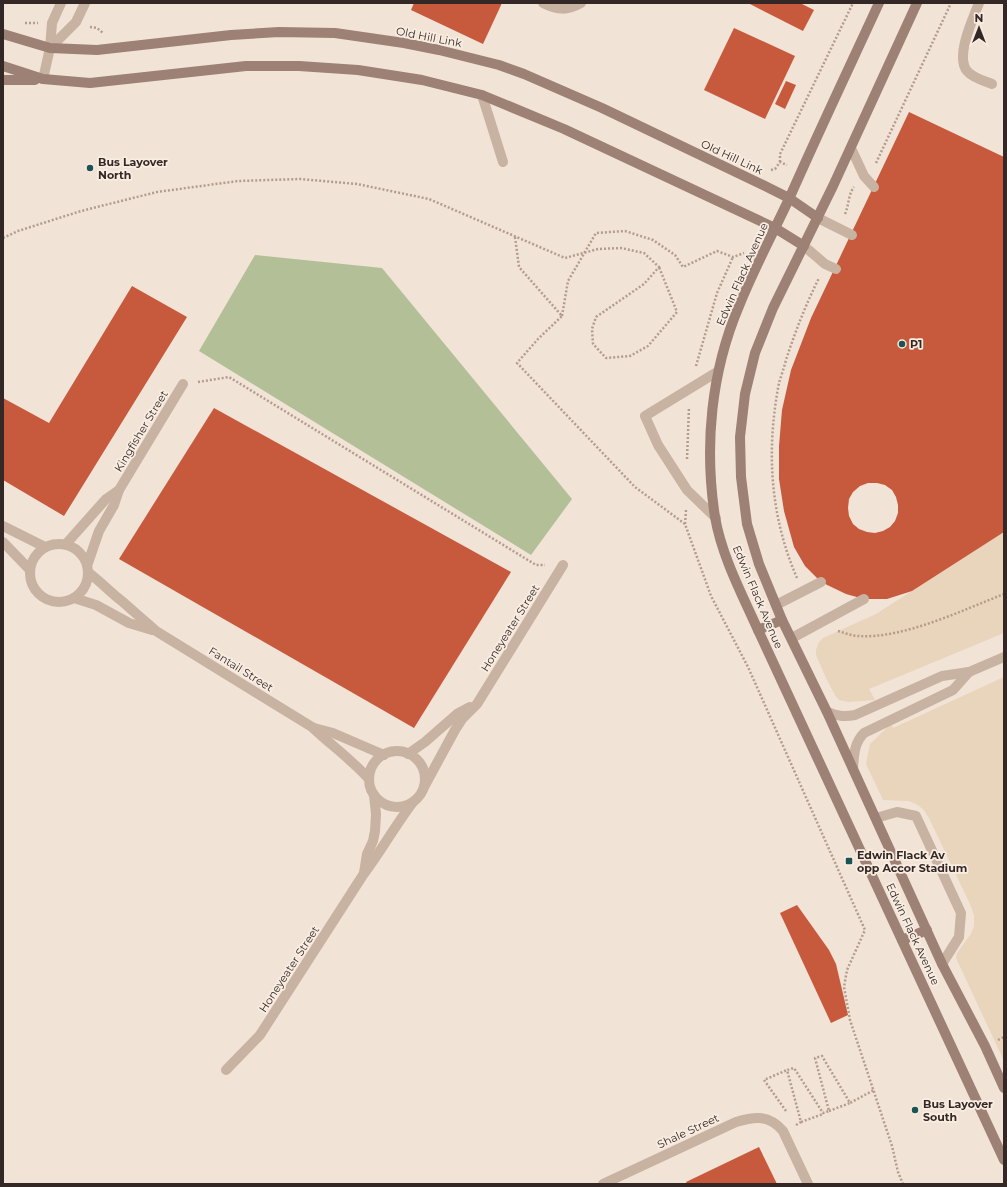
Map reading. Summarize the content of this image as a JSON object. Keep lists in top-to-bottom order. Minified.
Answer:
{"streets":{"street":["Old Hill Link","Edwin Flack Avenue","Kingfisher Street","Honeyeater Street","Fantail Street","Shale Street"]},"crossings":[["Old Hill Link","Edwin Flack Avenue"],["Kingfisher Street","Fantail Street"],["Honeyeater Street","Fantail Street"]],"places":{"other":["Bus Layover North","P1","Bus Layover South"],"transit":["Edwin Flack Av opp Accor Stadium"]},"north":"top"}
